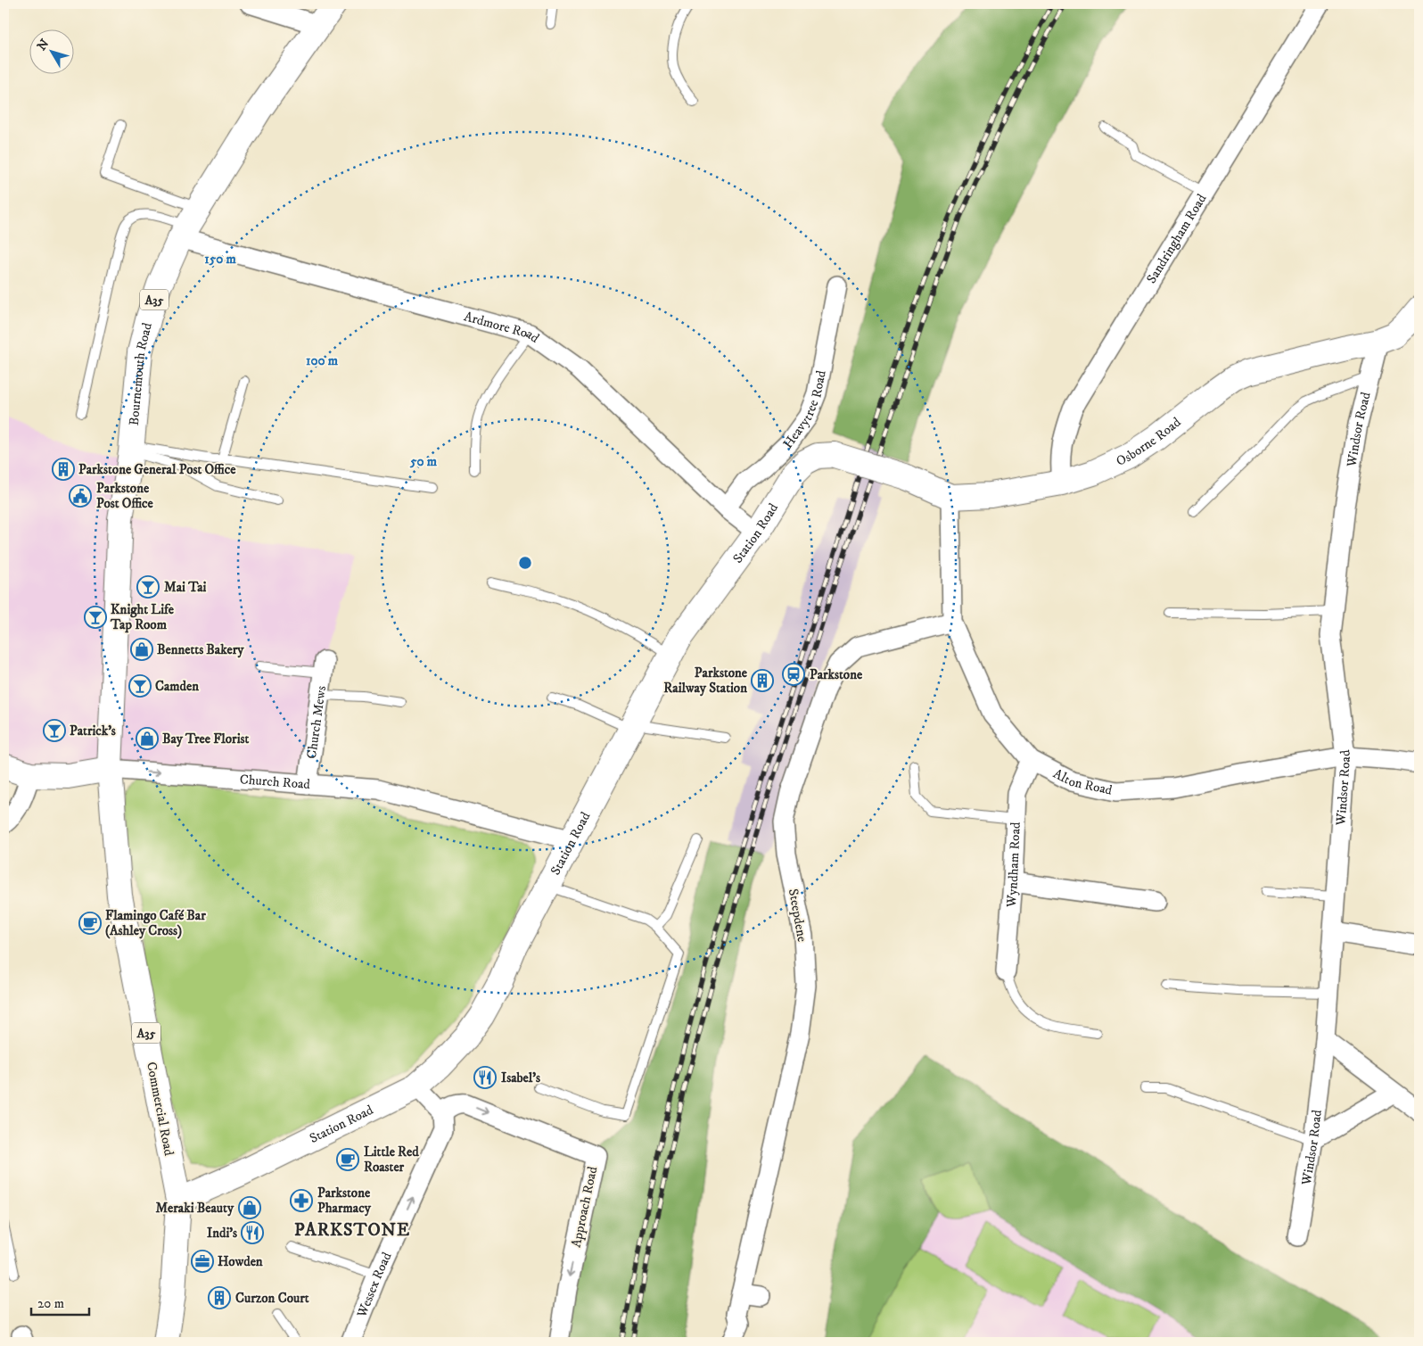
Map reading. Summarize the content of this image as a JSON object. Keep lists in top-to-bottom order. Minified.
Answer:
{"streets":{"main road":["A35","Bournemouth Road","Osborne Road","Station Road","Church Road","Commercial Road"],"street":["Sandringham Road","Ardmore Road","Heavytree Road","Windsor Road","Church Mews","Alton Road","Wyndham Road","Steepdene","Approach Road","Wessex Road"]},"crossings":[["Sandringham Road","Osborne Road"],["Ardmore Road","Bournemouth Road"],["Ardmore Road","Heavytree Road"],["Ardmore Road","Station Road"],["Bournemouth Road","Church Road"],["Bournemouth Road","Commercial Road"],["Windsor Road","Osborne Road"],["Windsor Road","Alton Road"],["Osborne Road","Station Road"],["Osborne Road","Alton Road"],["Station Road","Church Road"],["Station Road","Commercial Road"],["Church Mews","Church Road"],["Alton Road","Wyndham Road"],["Alton Road","Steepdene"],["Church Road","Commercial Road"],["Approach Road","Wessex Road"]],"one_way":["Wessex Road"],"districts":["PARKSTONE"],"places":{"building":["Parkstone General Post Office","Parkstone Railway Station","Curzon Court"],"public building":["Parkstone Post Office"],"bar":["Mai Tai","Knight Life Tap Room","Camden","Patrick's"],"shop":["Bennetts Bakery","Bay Tree Florist","Meraki Beauty"],"station":["Parkstone"],"cafe":["Flamingo Café Bar (Ashley Cross)","Little Red Roaster"],"restaurant":["Isabel's","Indi's"],"pharmacy":["Parkstone Pharmacy"],"office":["Howden"]},"scale_bar":"20 m","north":"top left","rings":["150 m","100 m","50 m"]}
